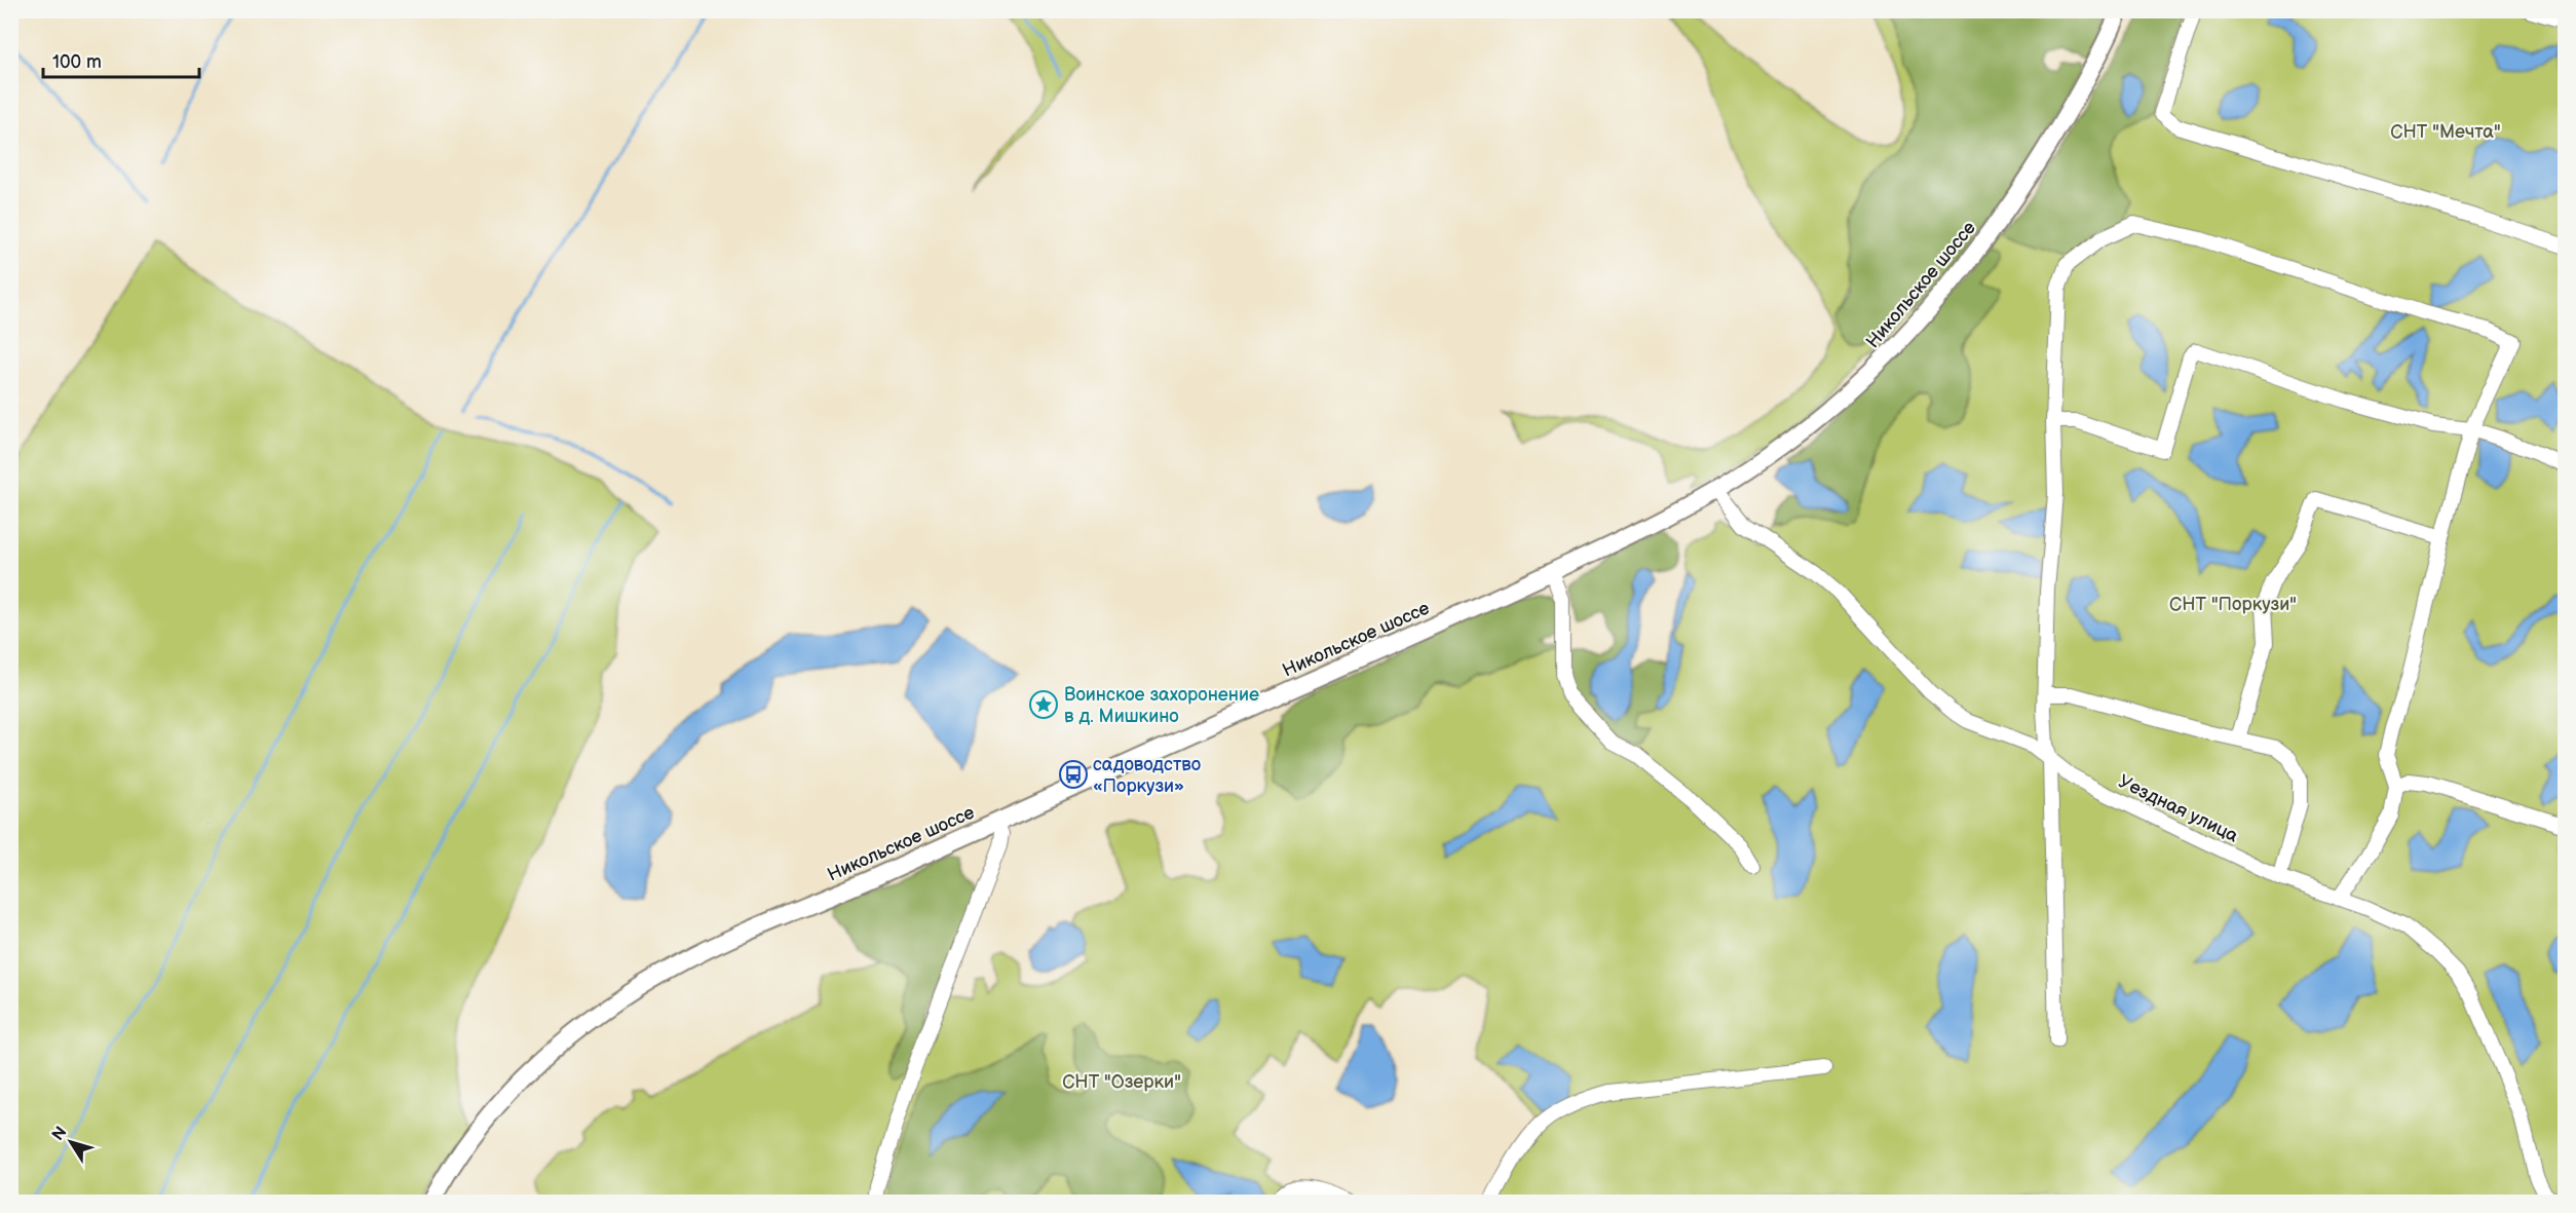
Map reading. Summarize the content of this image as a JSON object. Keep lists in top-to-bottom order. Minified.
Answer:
{"streets":{"main road":["Никольское шоссе"],"street":["Уездная улица"]},"crossings":[["Никольское шоссе","Уездная улица"]],"parks":["СНТ \"Мечта\"","СНТ \"Поркузи\"","СНТ \"Озерки\""],"places":{"place":["Воинское захоронение в д. Мишкино"],"bus stop":["садоводство «Поркузи»"]},"scale_bar":"100 m","north":"top left"}
